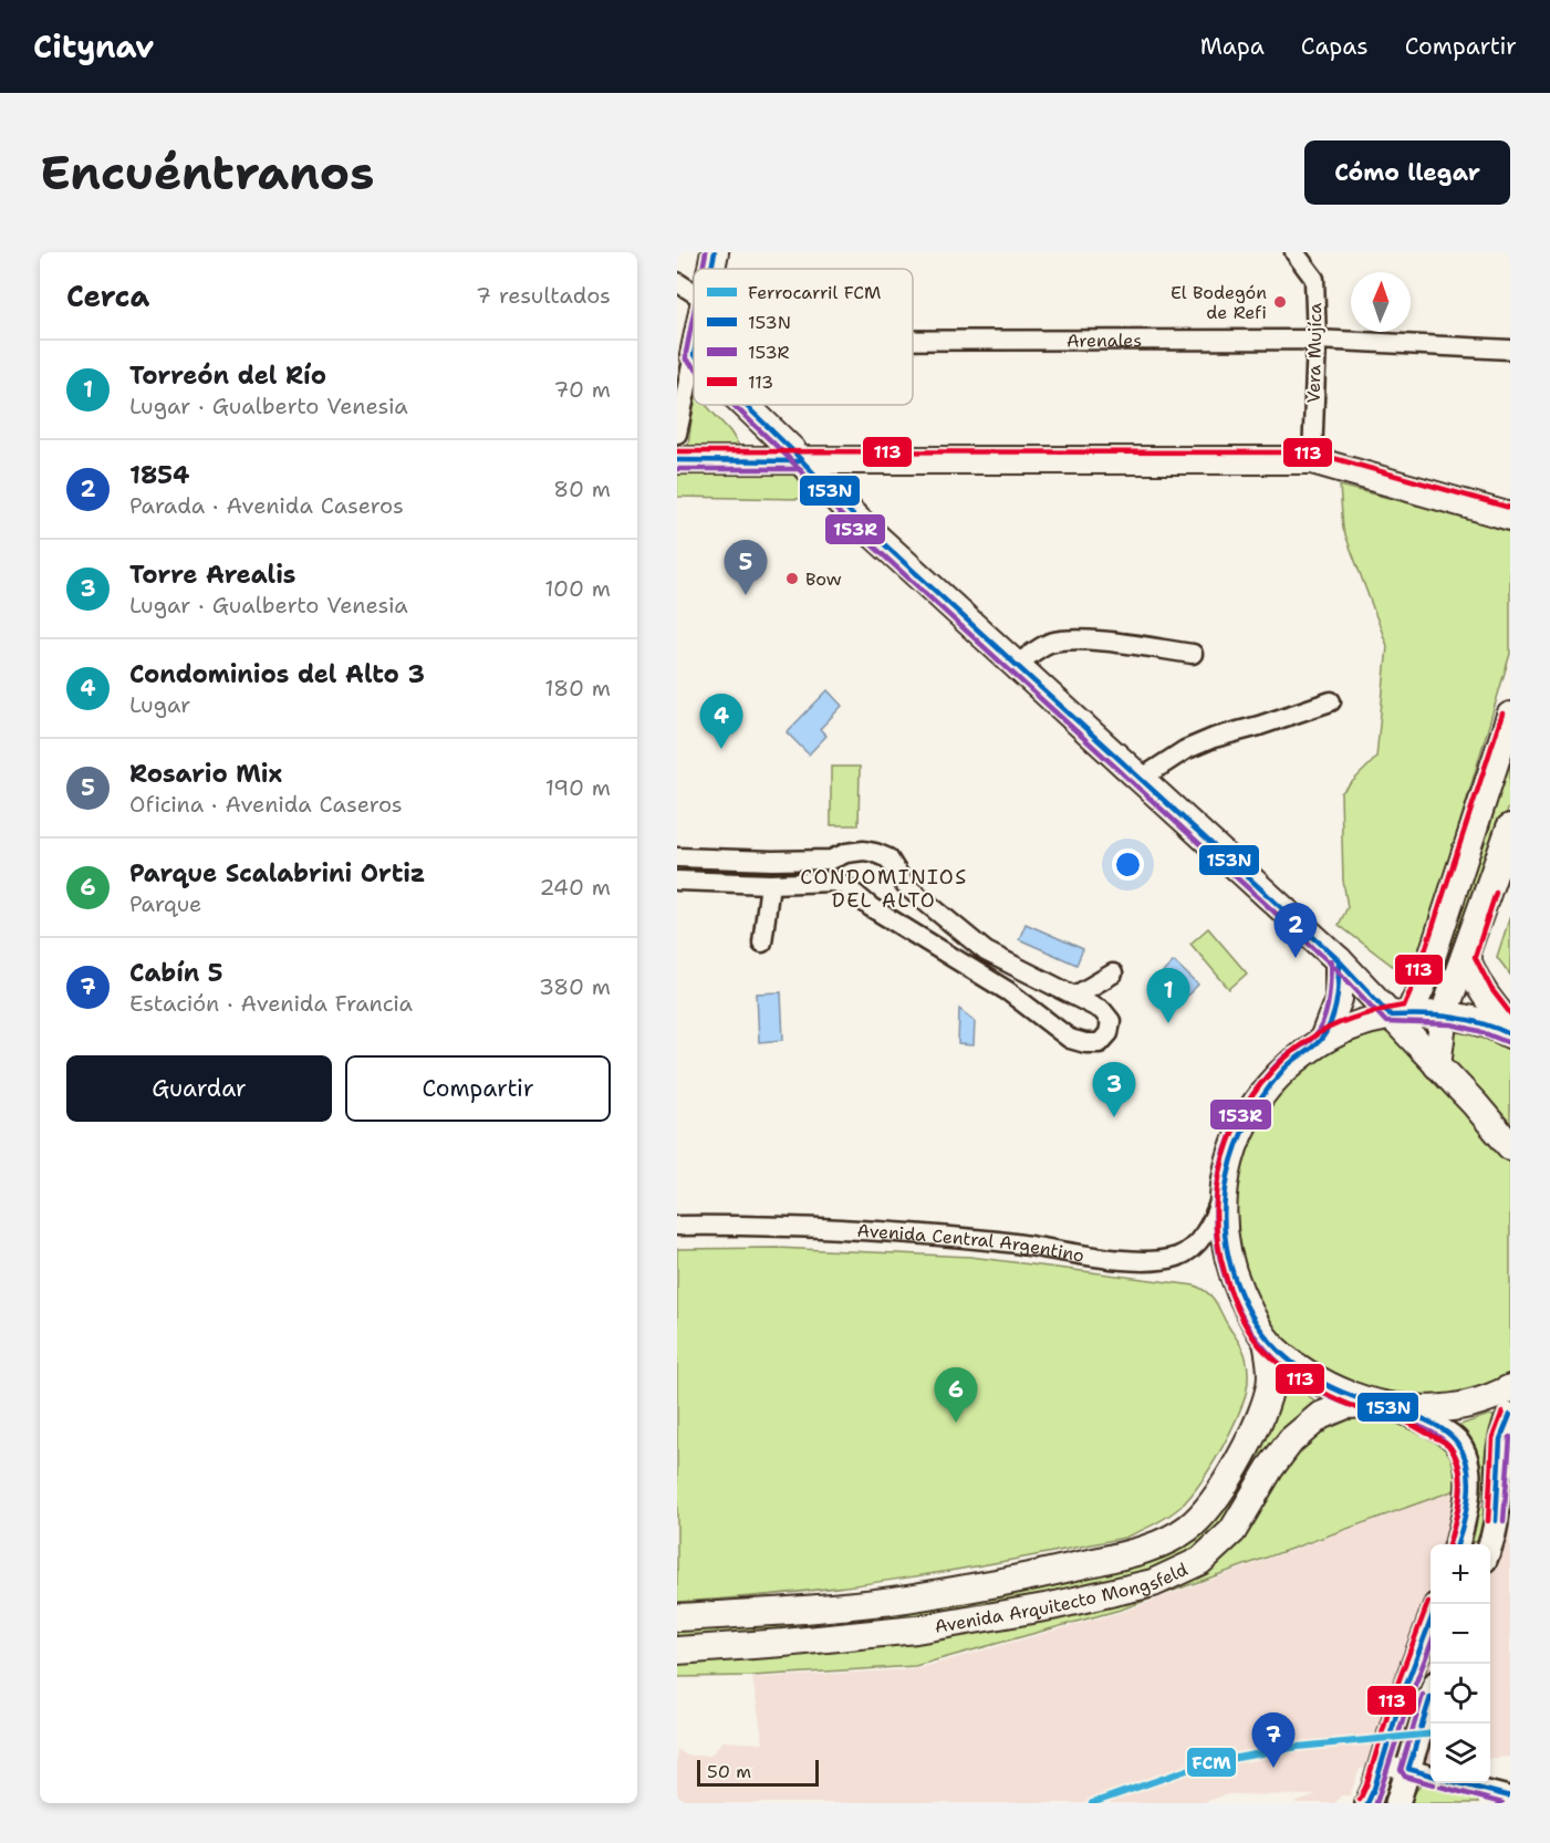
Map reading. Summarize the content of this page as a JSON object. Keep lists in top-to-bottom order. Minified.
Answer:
{"streets":{"main road":["Avenida Arquitecto Mongsfeld"],"street":["Arenales","Vera Mujíca","Avenida Central Argentino"]},"crossings":[["Arenales","Vera Mujíca"]],"districts":["CONDOMINIOS DEL ALTO"],"places":["El Bodegón de Refi","Bow"],"lines":["transit line 153N","transit line 153R","transit line 113","rail line FCM"],"legend":["Ferrocarril FCM","153N","153R","113"],"scale_bar":"50 m","north":"top","page":{"header":"Citynav","nav":["Mapa","Capas","Compartir"],"buttons":["Cómo llegar",["Guardar","Compartir"]],"title":"Encuéntranos","heading":["Cerca","7 resultados"],"list":[{"mark":"1","name":"Torreón del Río","note":"Lugar · Gualberto Venesia","value":"70 m"},{"mark":"2","name":"1854","note":"Parada · Avenida Caseros","value":"80 m"},{"mark":"3","name":"Torre Arealis","note":"Lugar · Gualberto Venesia","value":"100 m"},{"mark":"4","name":"Condominios del Alto 3","note":"Lugar","value":"180 m"},{"mark":"5","name":"Rosario Mix","note":"Oficina · Avenida Caseros","value":"190 m"},{"mark":"6","name":"Parque Scalabrini Ortiz","note":"Parque","value":"240 m"},{"mark":"7","name":"Cabín 5","note":"Estación · Avenida Francia","value":"380 m"}],"pins":["5","4","2","1","3","6","7"],"map_buttons":["+","−"],"scale":"50 m"}}
